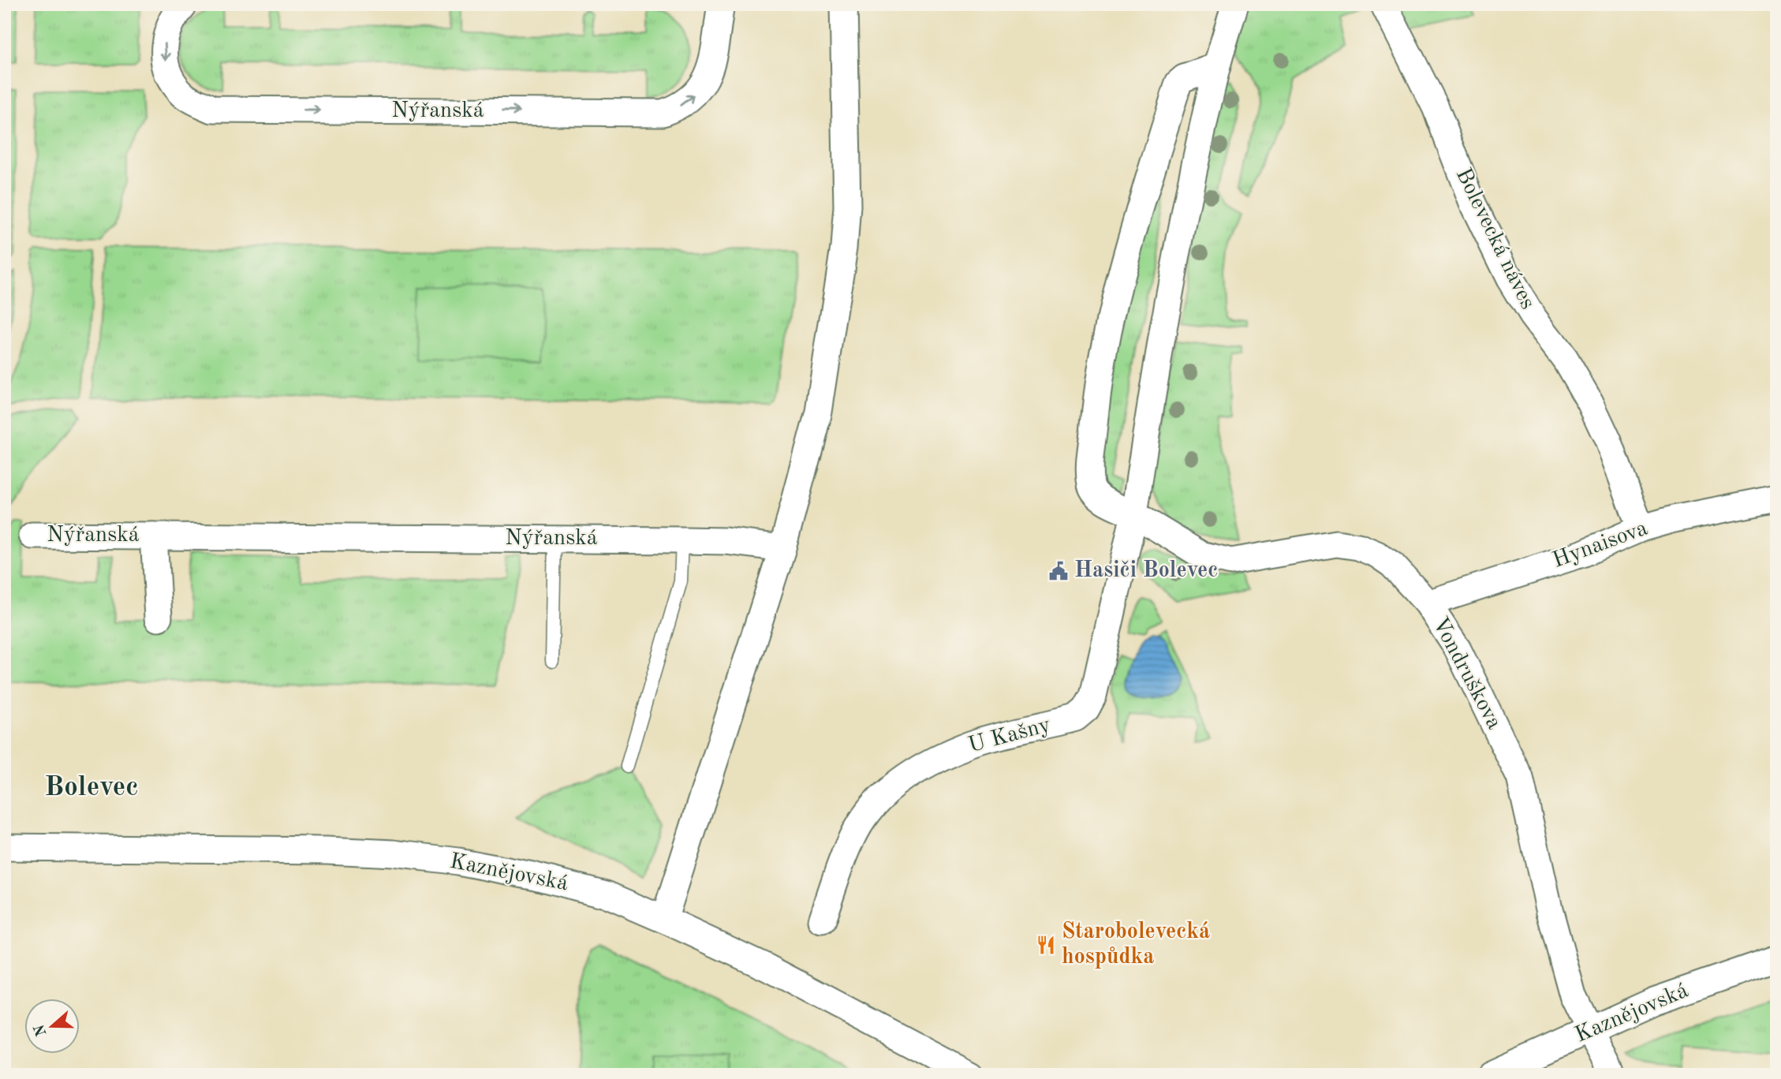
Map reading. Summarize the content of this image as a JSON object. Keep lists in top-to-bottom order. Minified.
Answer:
{"streets":{"street":["Nýřanská","Bolevecká náves","Hynaisova","Vondruškova","U Kašny","Kaznějovská"]},"crossings":[["Bolevecká náves","Hynaisova"],["Hynaisova","Vondruškova"],["Vondruškova","U Kašny"],["Vondruškova","Kaznějovská"]],"districts":["Bolevec"],"places":{"public building":["Hasiči Bolevec"],"restaurant":["Starobolevecká hospůdka"]},"north":"left"}
